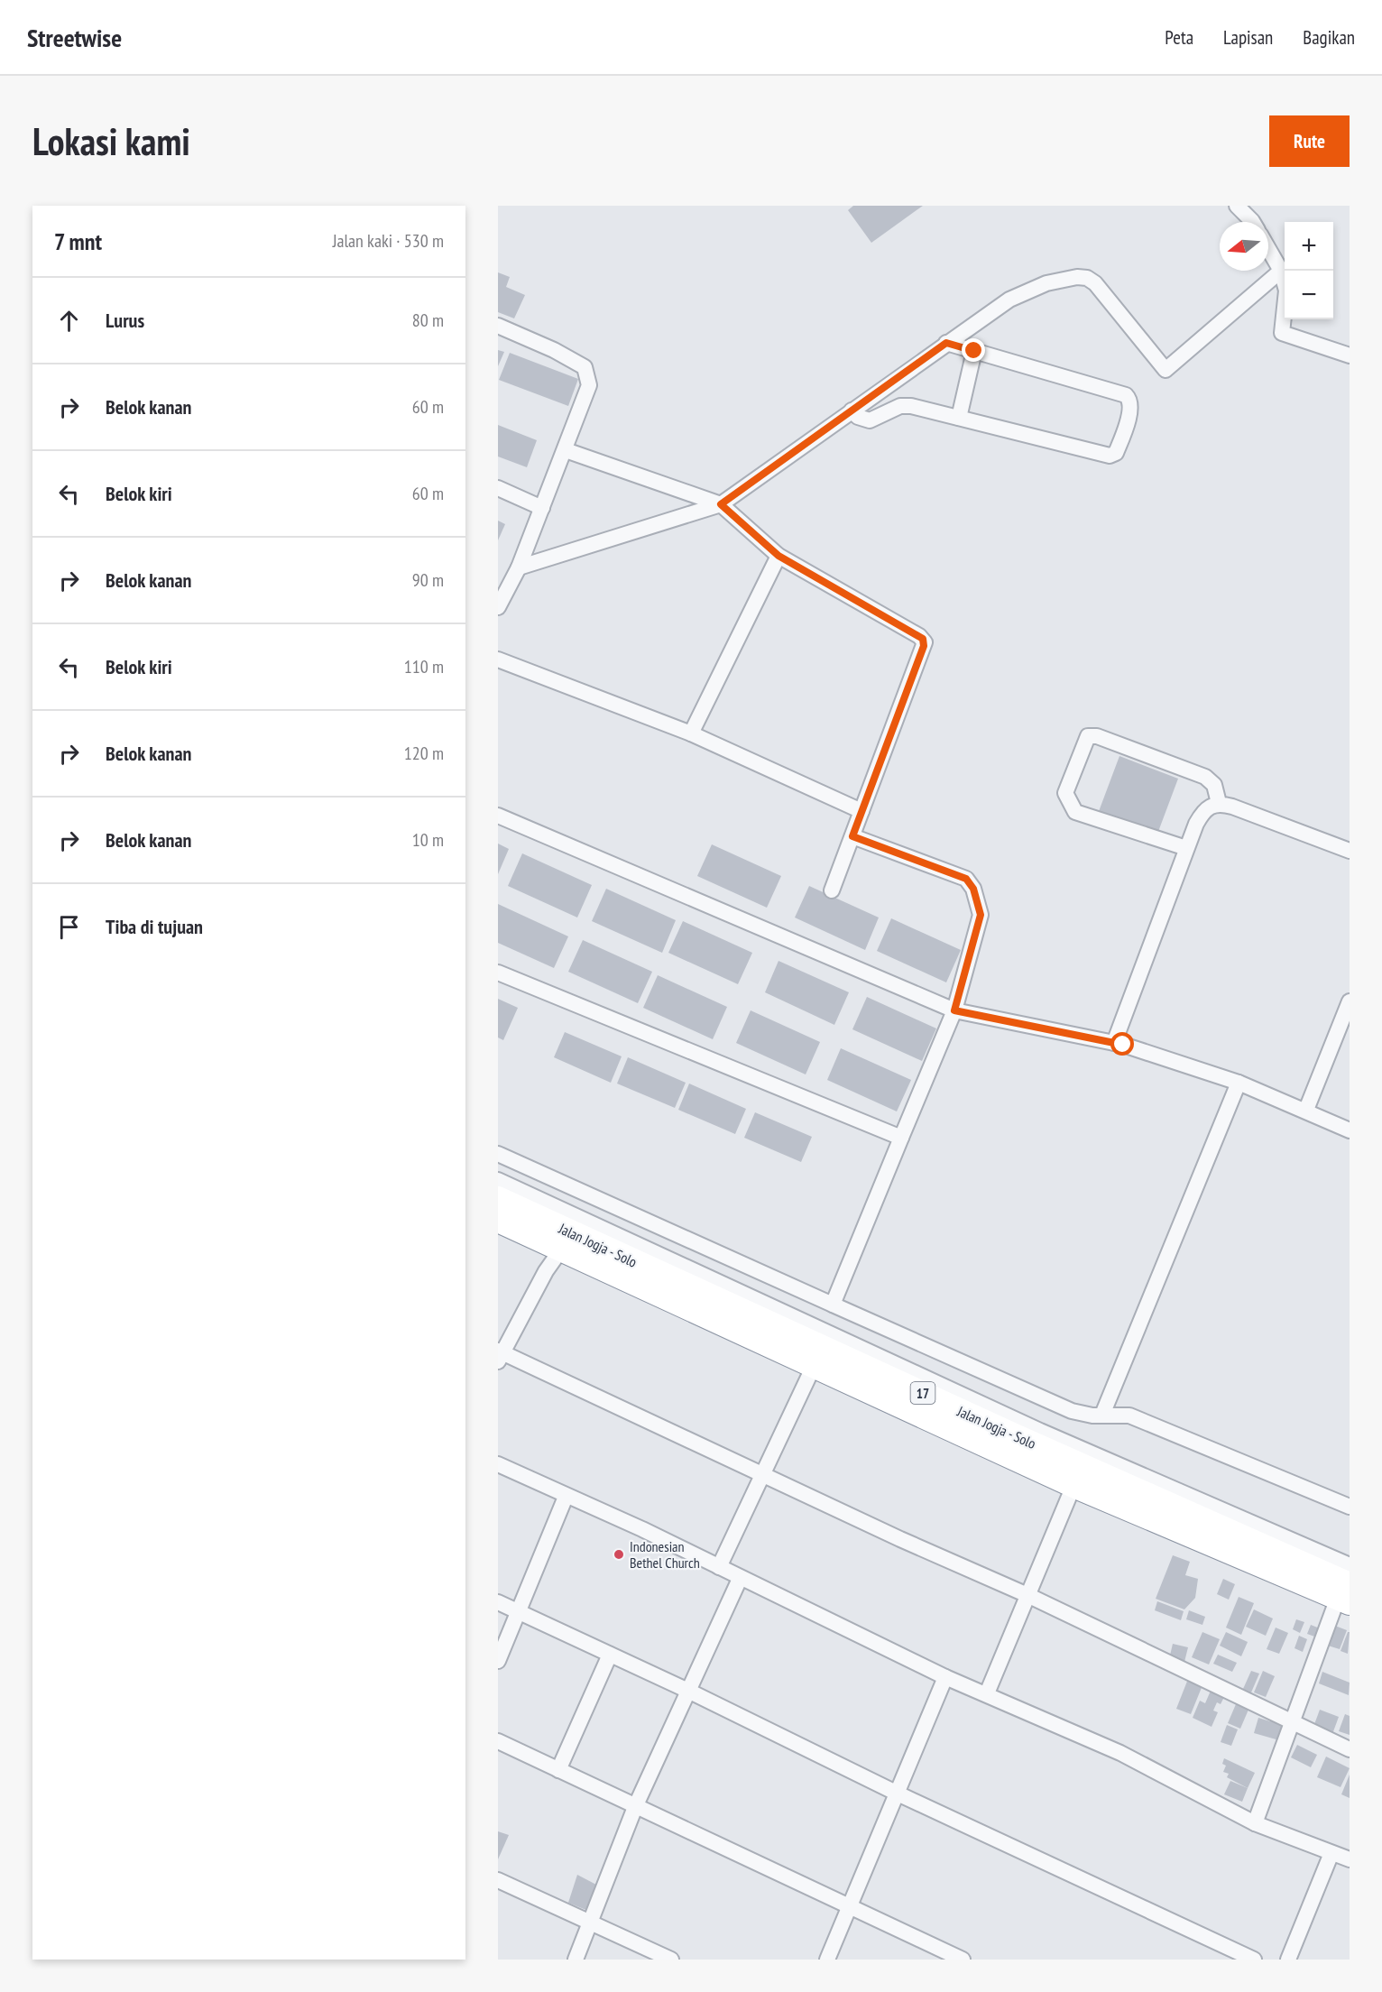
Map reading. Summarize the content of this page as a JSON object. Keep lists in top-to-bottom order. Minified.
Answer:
{"streets":{"highway":["Jalan Jogja - Solo","17"]},"places":["Indonesian Bethel Church"],"north":"left","page":{"header":"Streetwise","nav":["Peta","Lapisan","Bagikan"],"buttons":"Rute","title":"Lokasi kami","heading":["7 mnt","Jalan kaki · 530 m"],"map_buttons":["+","−"],"list":[["Lurus","80 m"],["Belok kanan","60 m"],["Belok kiri","60 m"],["Belok kanan","90 m"],["Belok kiri","110 m"],["Belok kanan","120 m"],["Belok kanan","10 m"],"Tiba di tujuan"]}}
